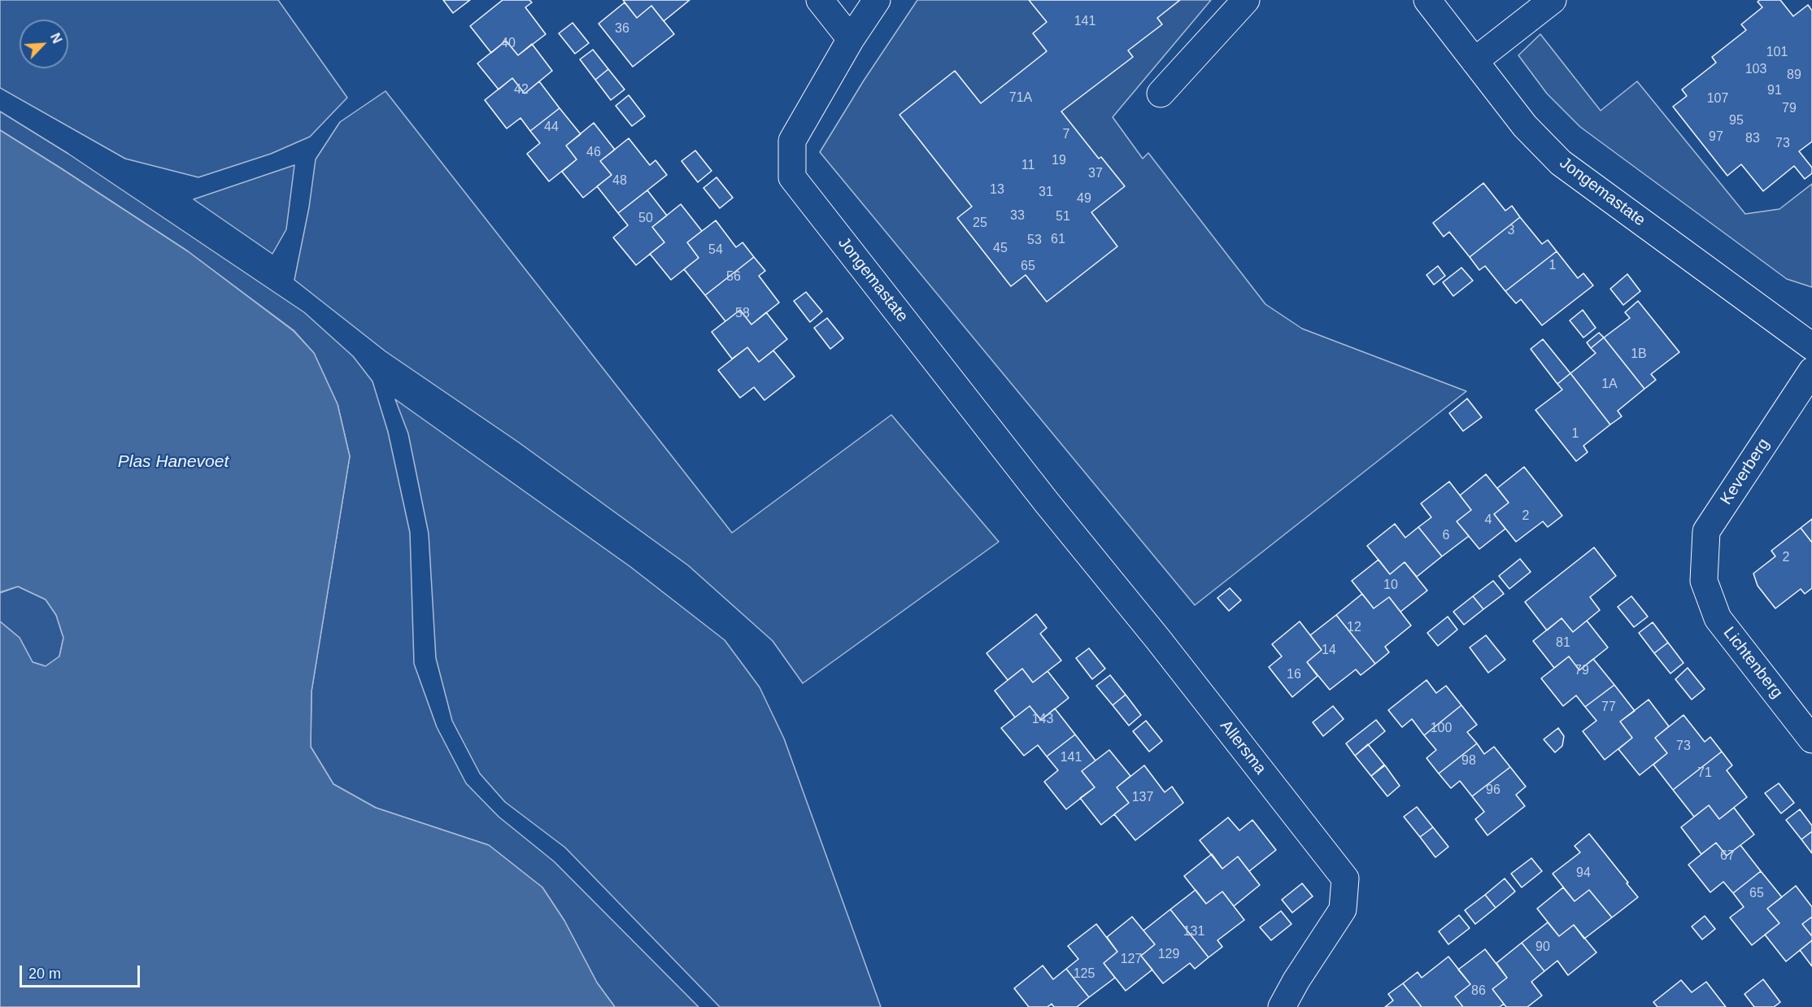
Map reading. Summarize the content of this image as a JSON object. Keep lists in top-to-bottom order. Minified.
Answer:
{"streets":{"street":["Jongemastate","Keverberg","Lichtenberg","Allersma"]},"crossings":[["Jongemastate","Allersma"],["Keverberg","Lichtenberg"]],"water":["Plas Hanevoet"],"house_numbers":["141","36","40","101","103","89","42","91","71A","107","79","95","44","7","97","83","73","46","19","11","37","48","13","31","49","33","51","50","25","3","61","53","45","54","1","65","56","58","1B","1A","1","2","4","6","2","10","12","81","14","79","16","77","143","100","73","141","98","71","96","137","67","94","65","131","90","129","127","125","86"],"scale_bar":"20 m","north":"top right"}
